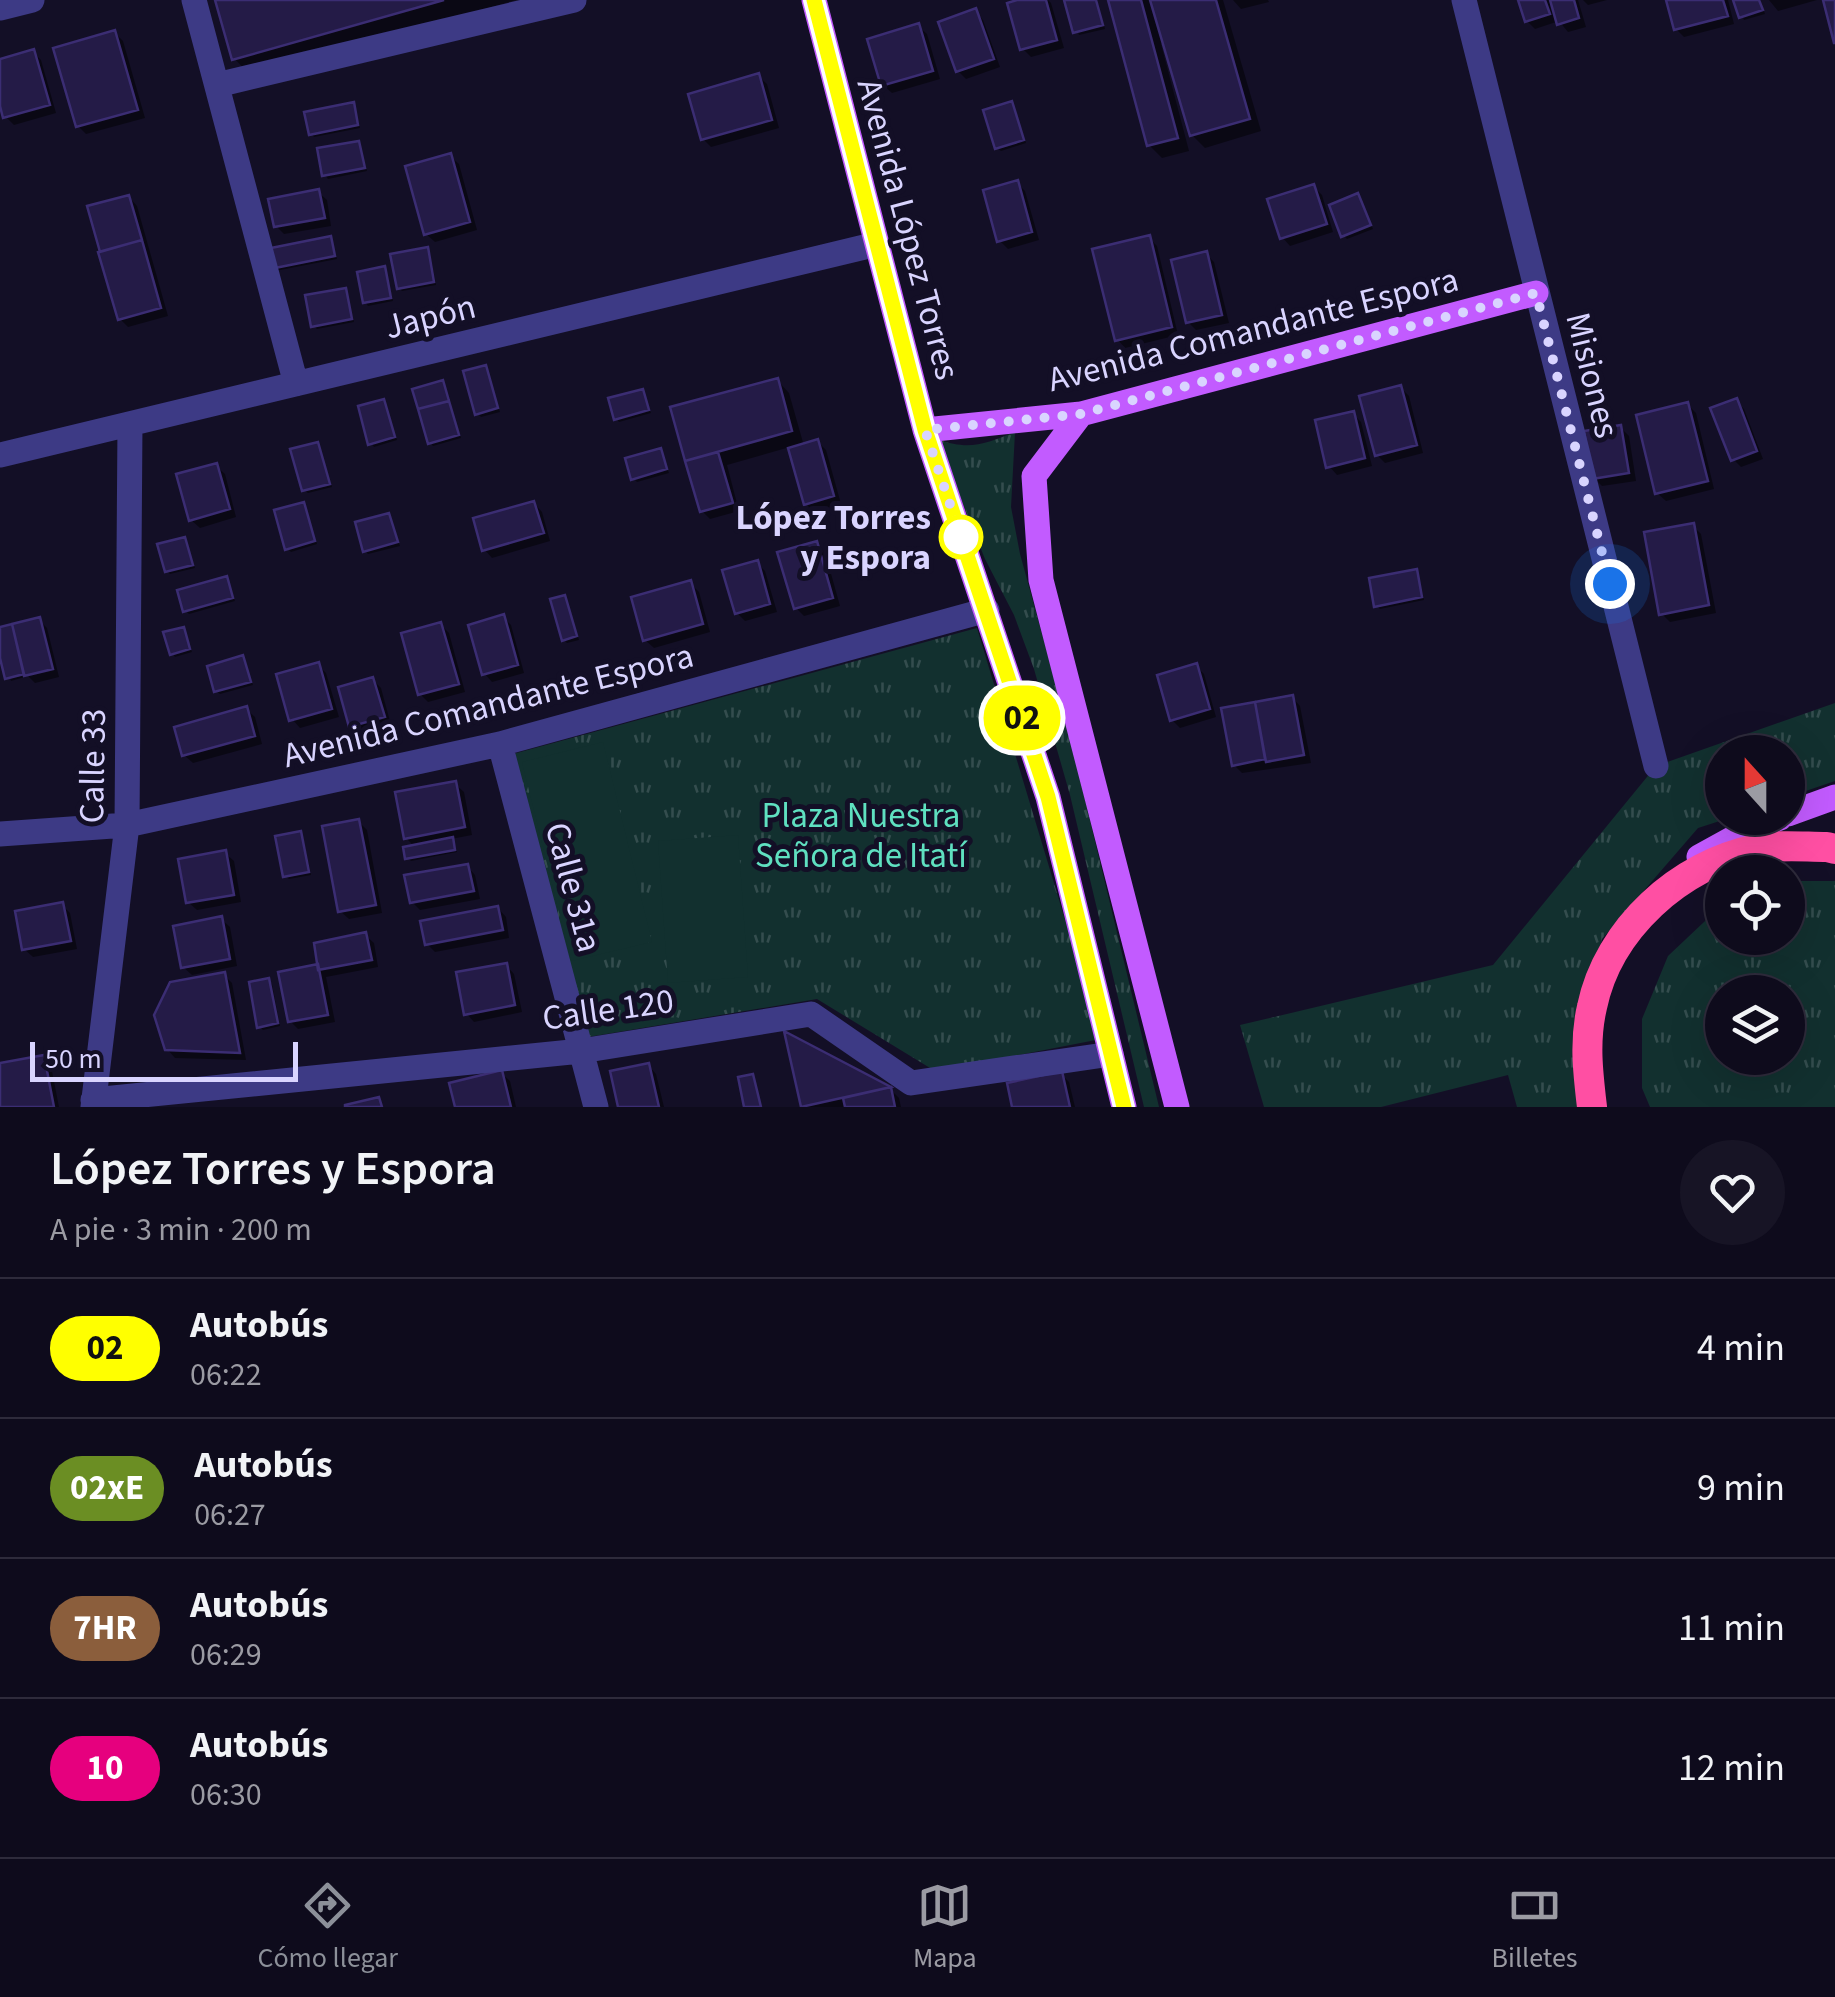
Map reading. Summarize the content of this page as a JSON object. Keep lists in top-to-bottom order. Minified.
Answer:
{"streets":{"main road":["Avenida López Torres","Avenida Comandante Espora"],"street":["Japón","Misiones","Calle 33","Calle 31a","Calle 120"]},"crossings":[["Avenida López Torres","Japón"],["Avenida López Torres","Avenida Comandante Espora"],["Avenida López Torres","Calle 120"],["Japón","Calle 33"],["Avenida Comandante Espora","Misiones"],["Avenida Comandante Espora","Calle 33"],["Avenida Comandante Espora","Calle 31a"],["Calle 33","Calle 120"],["Calle 31a","Calle 120"]],"parks":["Plaza Nuestra Señora de Itatí"],"places":["López Torres y Espora"],"lines":["bus line 02"],"scale_bar":"50 m","north":"top","page":{"on_map":"02","scale":"50 m","heading":["López Torres y Espora","A pie · 3 min · 200 m"],"list":[{"mark":"02","name":"Autobús","note":"06:22","value":"4 min"},{"mark":"02xE","name":"Autobús","note":"06:27","value":"9 min"},{"mark":"7HR","name":"Autobús","note":"06:29","value":"11 min"},{"mark":"10","name":"Autobús","note":"06:30","value":"12 min"}],"tabs":["Cómo llegar","Mapa","Billetes"]}}
